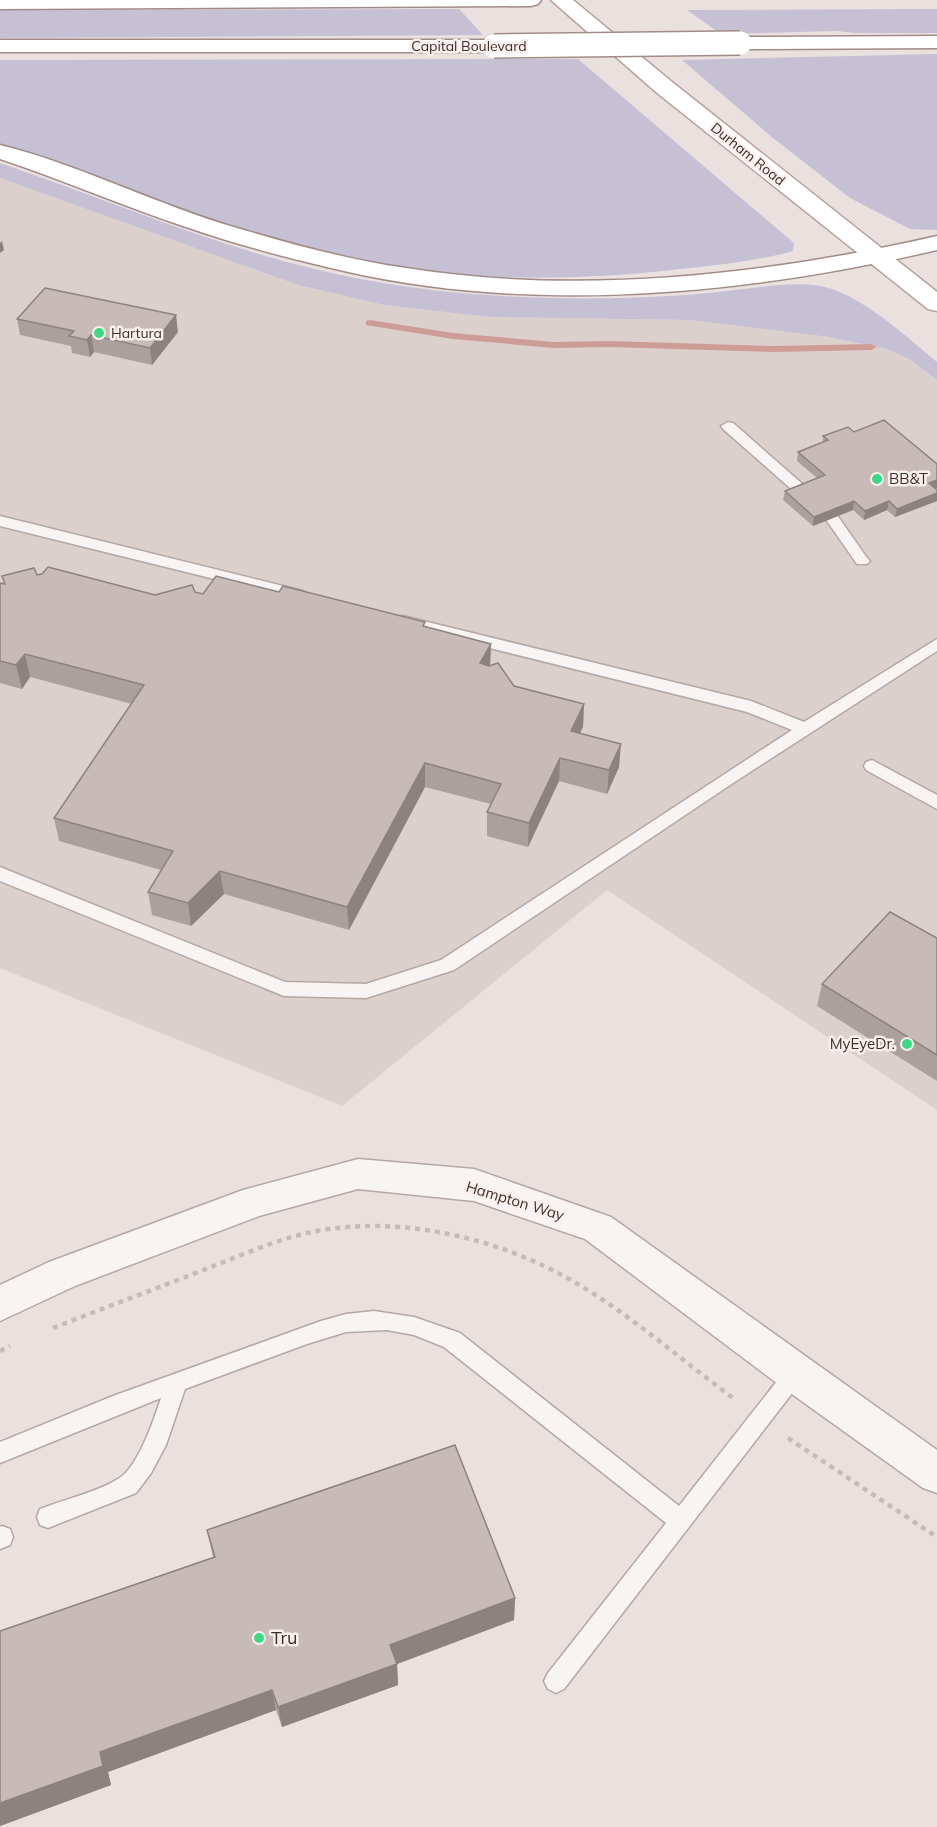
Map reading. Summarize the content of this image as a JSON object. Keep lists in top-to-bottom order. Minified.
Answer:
{"streets":{"main road":["Capital Boulevard","Durham Road"],"street":["Hampton Way"]},"places":["Hartura","BB&T","MyEyeDr.","Tru"]}
